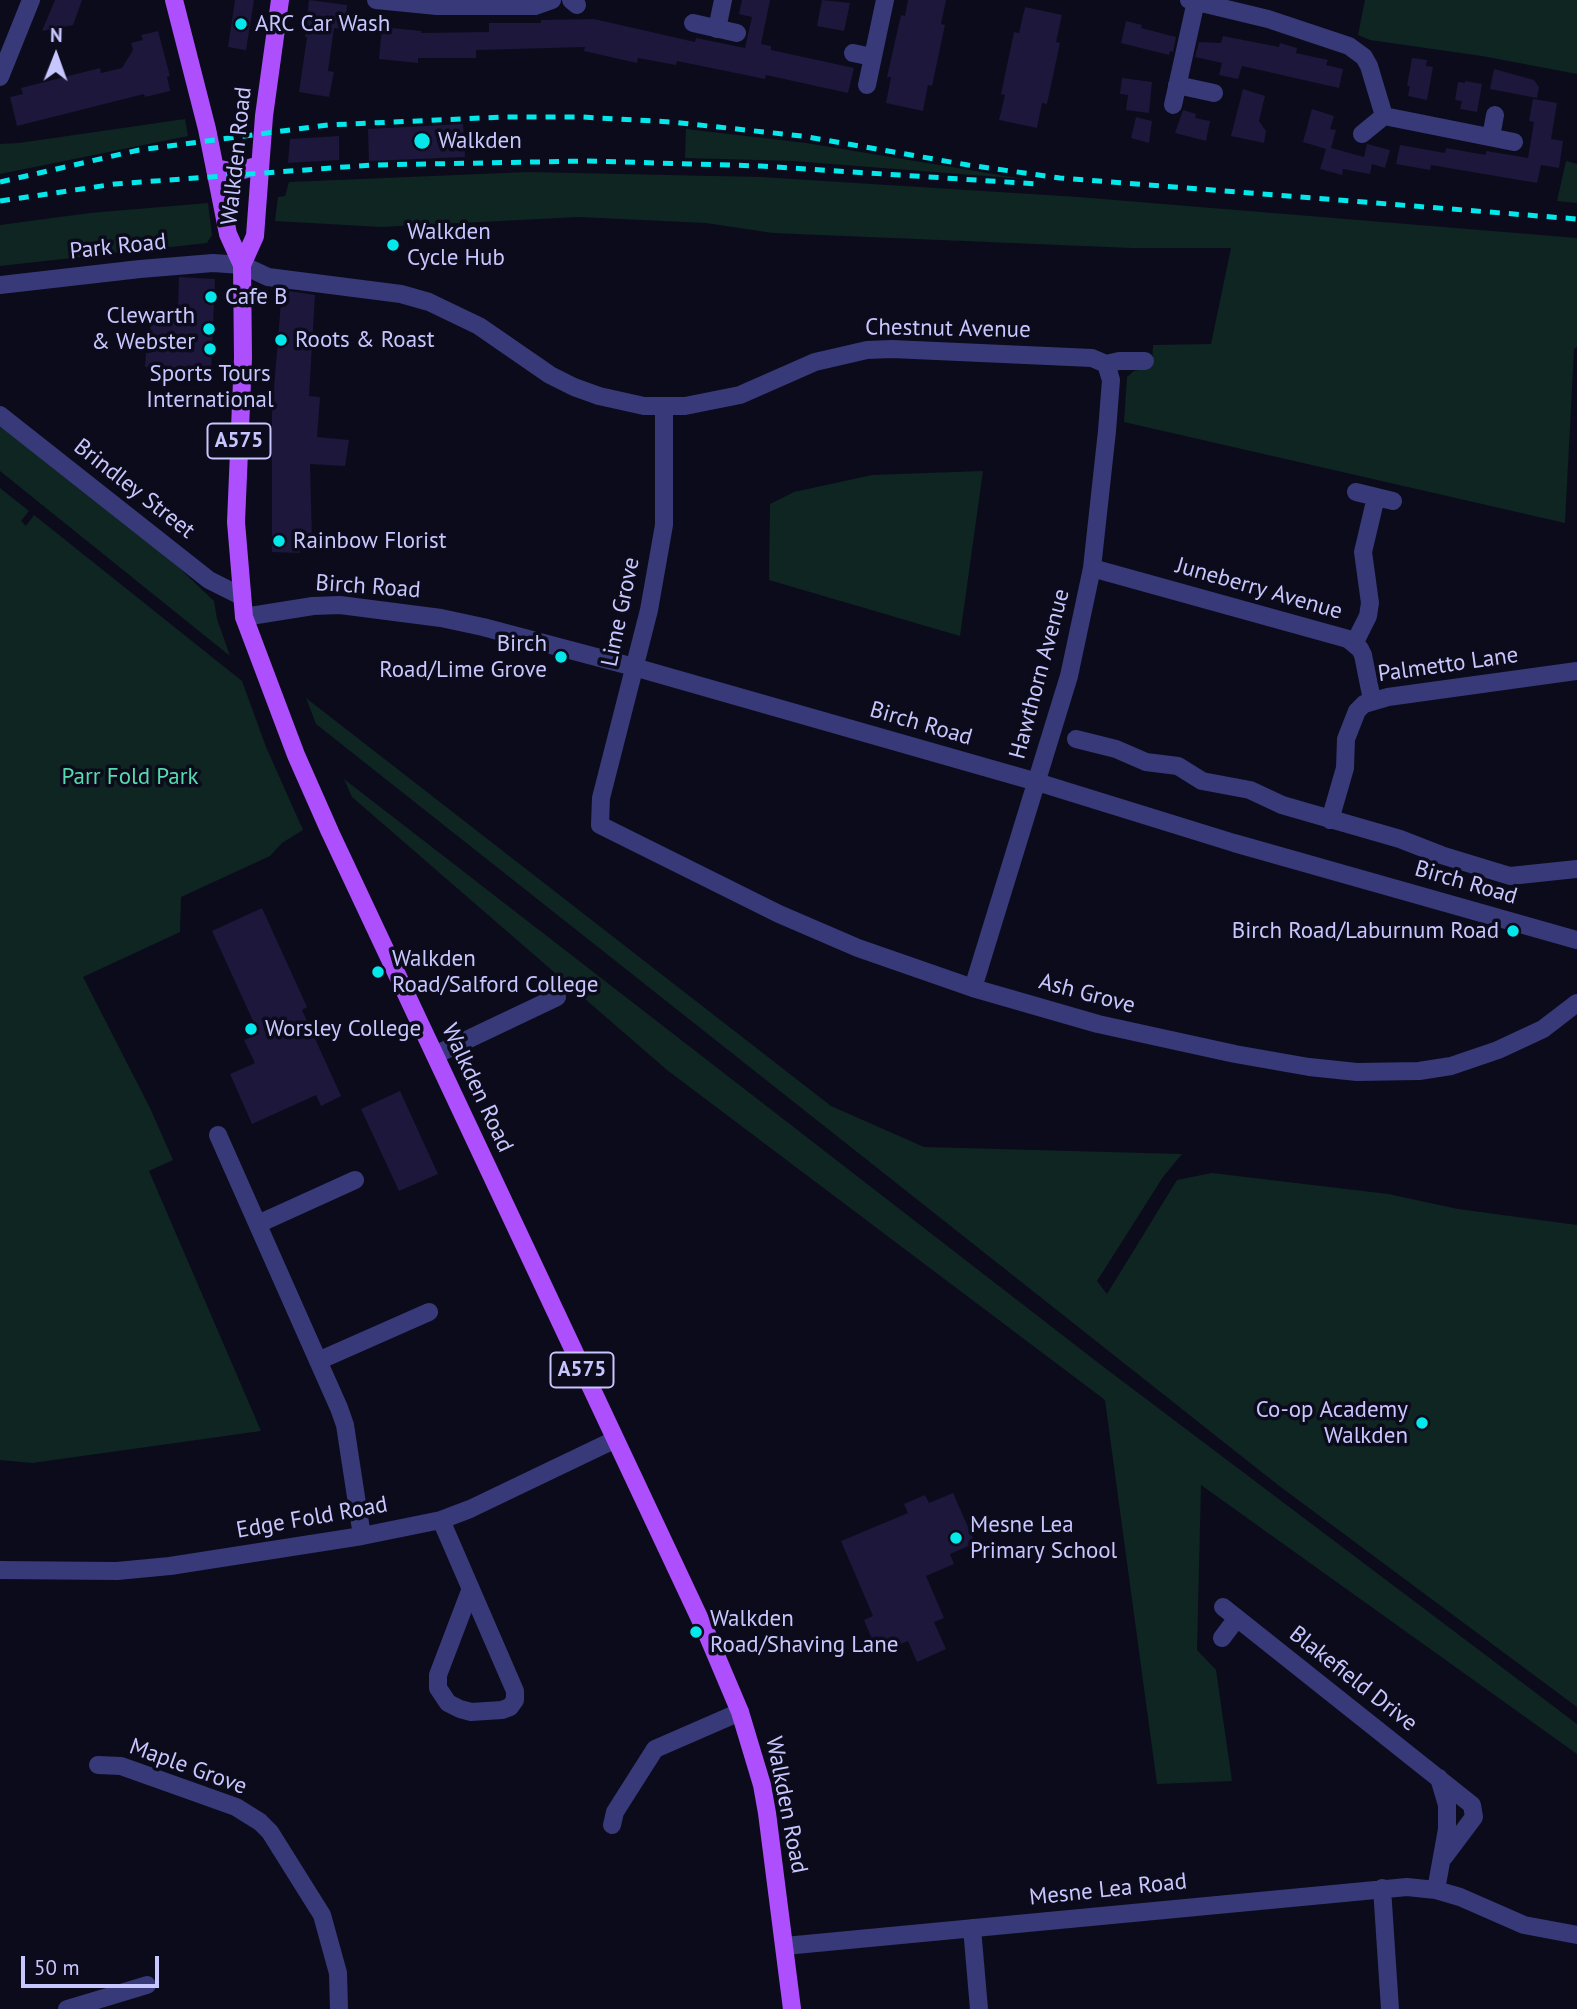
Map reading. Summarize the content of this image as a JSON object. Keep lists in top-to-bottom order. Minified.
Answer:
{"streets":{"main road":["Walkden Road","A575"],"street":["Park Road","Chestnut Avenue","Brindley Street","Birch Road","Juneberry Avenue","Lime Grove","Palmetto Lane","Hawthorn Avenue","Ash Grove","Edge Fold Road","Blakefield Drive","Maple Grove","Mesne Lea Road"]},"crossings":[["Walkden Road","Park Road"],["Walkden Road","Chestnut Avenue"],["Walkden Road","A575"],["Walkden Road","Brindley Street"],["Walkden Road","Birch Road"],["Walkden Road","Edge Fold Road"],["Walkden Road","Mesne Lea Road"],["Park Road","Chestnut Avenue"],["Park Road","A575"],["Chestnut Avenue","A575"],["Chestnut Avenue","Lime Grove"],["Chestnut Avenue","Hawthorn Avenue"],["Birch Road","Lime Grove"],["Birch Road","Hawthorn Avenue"],["Juneberry Avenue","Palmetto Lane"],["Juneberry Avenue","Hawthorn Avenue"],["Lime Grove","Ash Grove"],["Hawthorn Avenue","Ash Grove"],["Blakefield Drive","Mesne Lea Road"]],"parks":["Parr Fold Park"],"places":["ARC Car Wash","Walkden","Walkden Cycle Hub","Cafe B","Clewarth & Webster","Roots & Roast","Sports Tours International","Rainbow Florist","Birch Road/Lime Grove","Birch Road/Laburnum Road","Walkden Road/Salford College","Worsley College","Co-op Academy Walkden","Mesne Lea Primary School","Walkden Road/Shaving Lane"],"scale_bar":"50 m","north":"top"}
